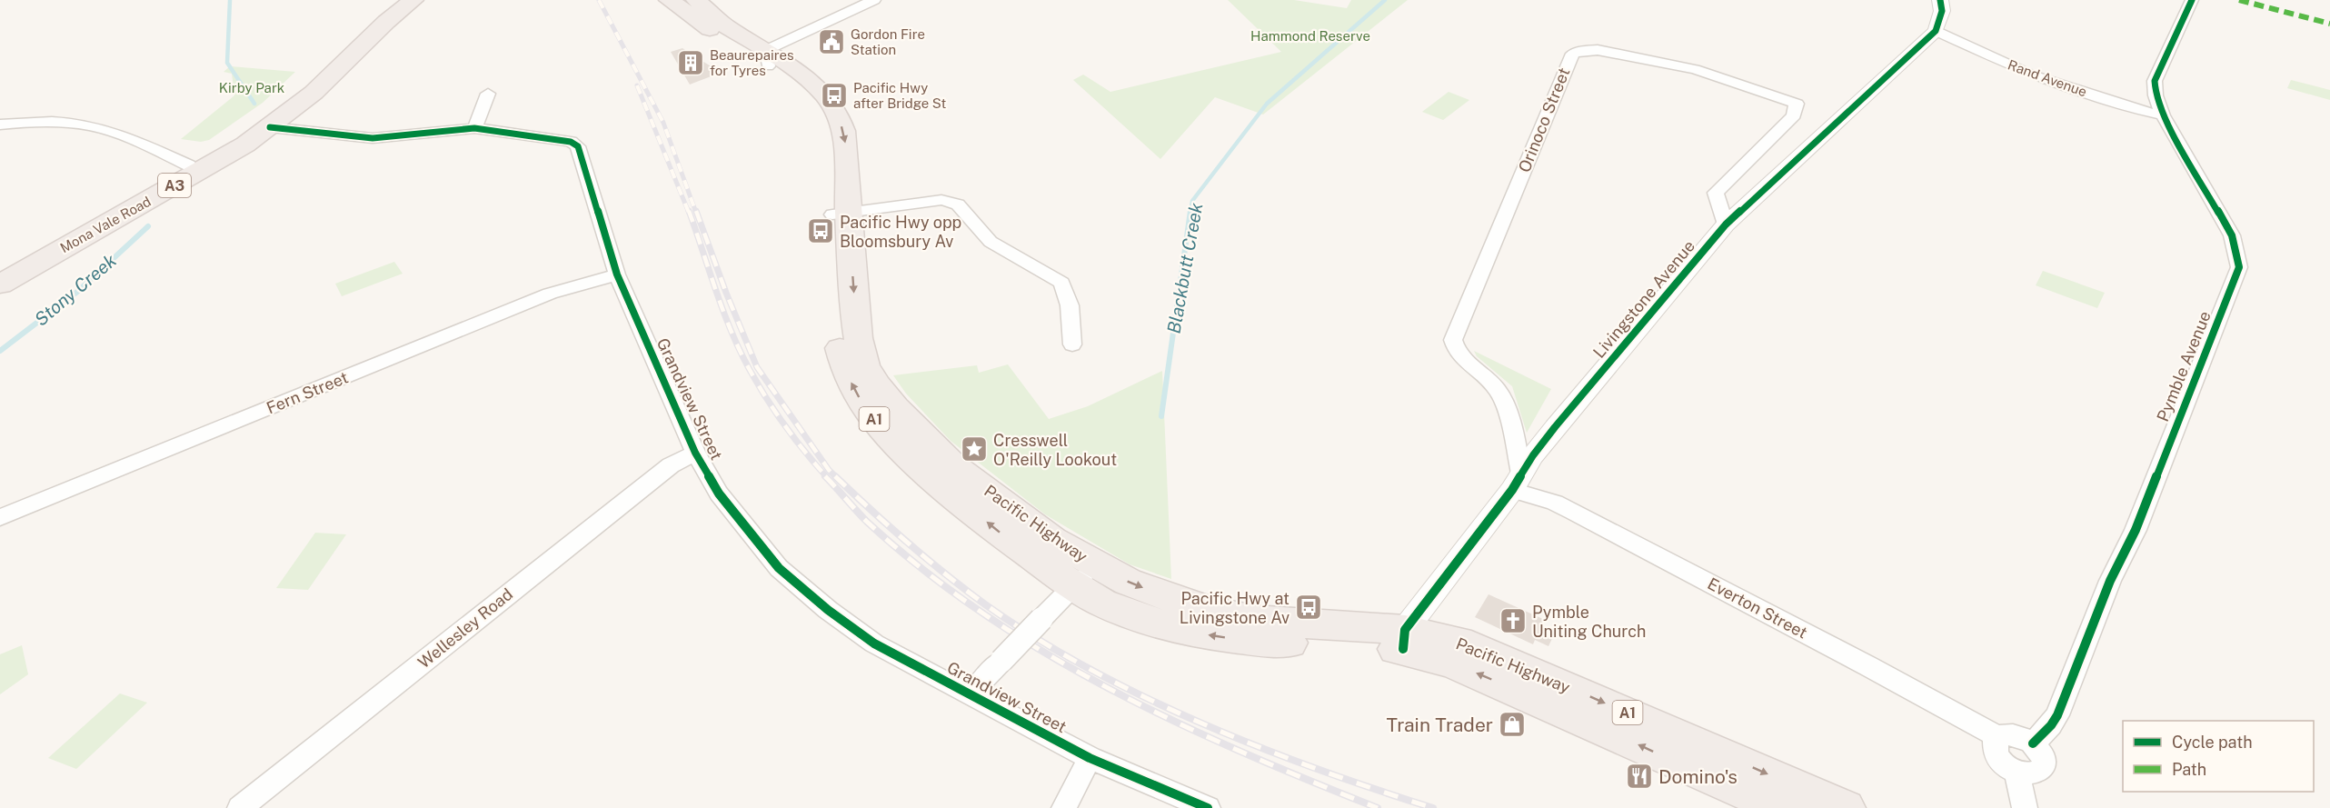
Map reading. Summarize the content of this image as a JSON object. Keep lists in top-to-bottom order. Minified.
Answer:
{"streets":{"highway":["A3","Mona Vale Road","A1","Pacific Highway"],"street":["Rand Avenue","Orinoco Street","Livingstone Avenue","Pymble Avenue","Fern Street","Grandview Street","Everton Street","Wellesley Road"]},"crossings":[["Rand Avenue","Livingstone Avenue"],["Rand Avenue","Pymble Avenue"],["Orinoco Street","Livingstone Avenue"],["Orinoco Street","Everton Street"],["Mona Vale Road","Grandview Street"],["Livingstone Avenue","Pacific Highway"],["Livingstone Avenue","Everton Street"],["Pymble Avenue","Everton Street"],["Fern Street","Grandview Street"],["Grandview Street","Wellesley Road"]],"water":["Blackbutt Creek","Stony Creek"],"parks":["Hammond Reserve","Kirby Park"],"places":{"public building":["Gordon Fire Station"],"building":["Beaurepaires for Tyres"],"bus stop":["Pacific Hwy after Bridge St","Pacific Hwy opp Bloomsbury Av","Pacific Hwy at Livingstone Av"],"place":["Cresswell O'Reilly Lookout"],"church":["Pymble Uniting Church"],"shop":["Train Trader"],"restaurant":["Domino's"]},"legend":["Cycle path","Path"]}
